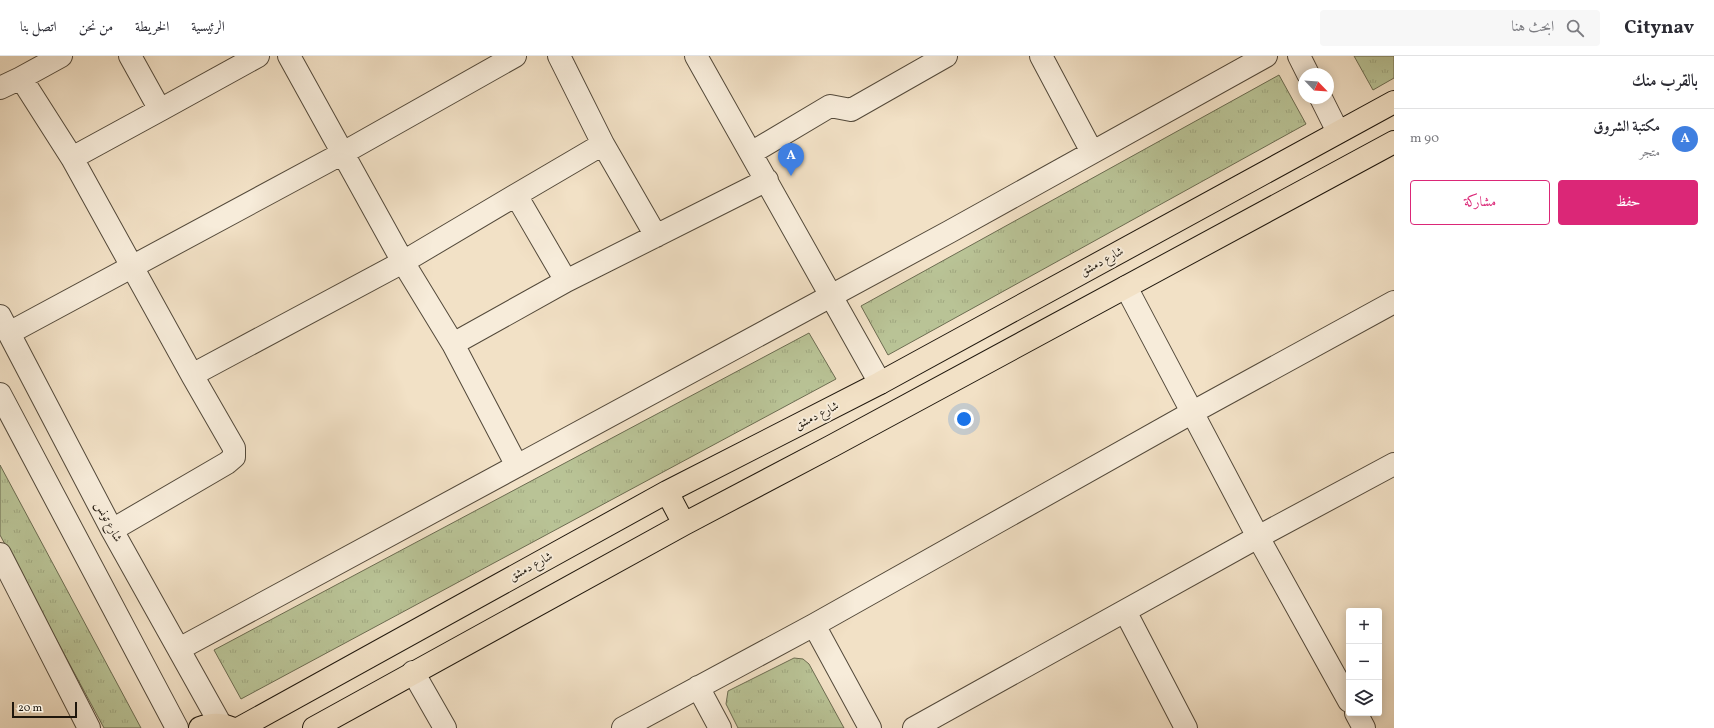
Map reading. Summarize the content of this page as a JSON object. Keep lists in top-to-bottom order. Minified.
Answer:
{"streets":{"main road":["شارع دمشق"],"street":["شارع تونس"]},"crossings":[["شارع دمشق","شارع تونس"]],"scale_bar":"20 m","north":"bottom right","page":{"header":"Citynav","search":"ابحث هنا","nav":["الرئيسية","الخريطة","من نحن","اتصل بنا"],"heading":"بالقرب منك","list":[{"mark":"A","name":"مكتبة الشروق","note":"متجر","value":"90 m"}],"pins":"A","buttons":["حفظ","مشاركة"],"map_buttons":["+","−"],"scale":"20 m"}}
